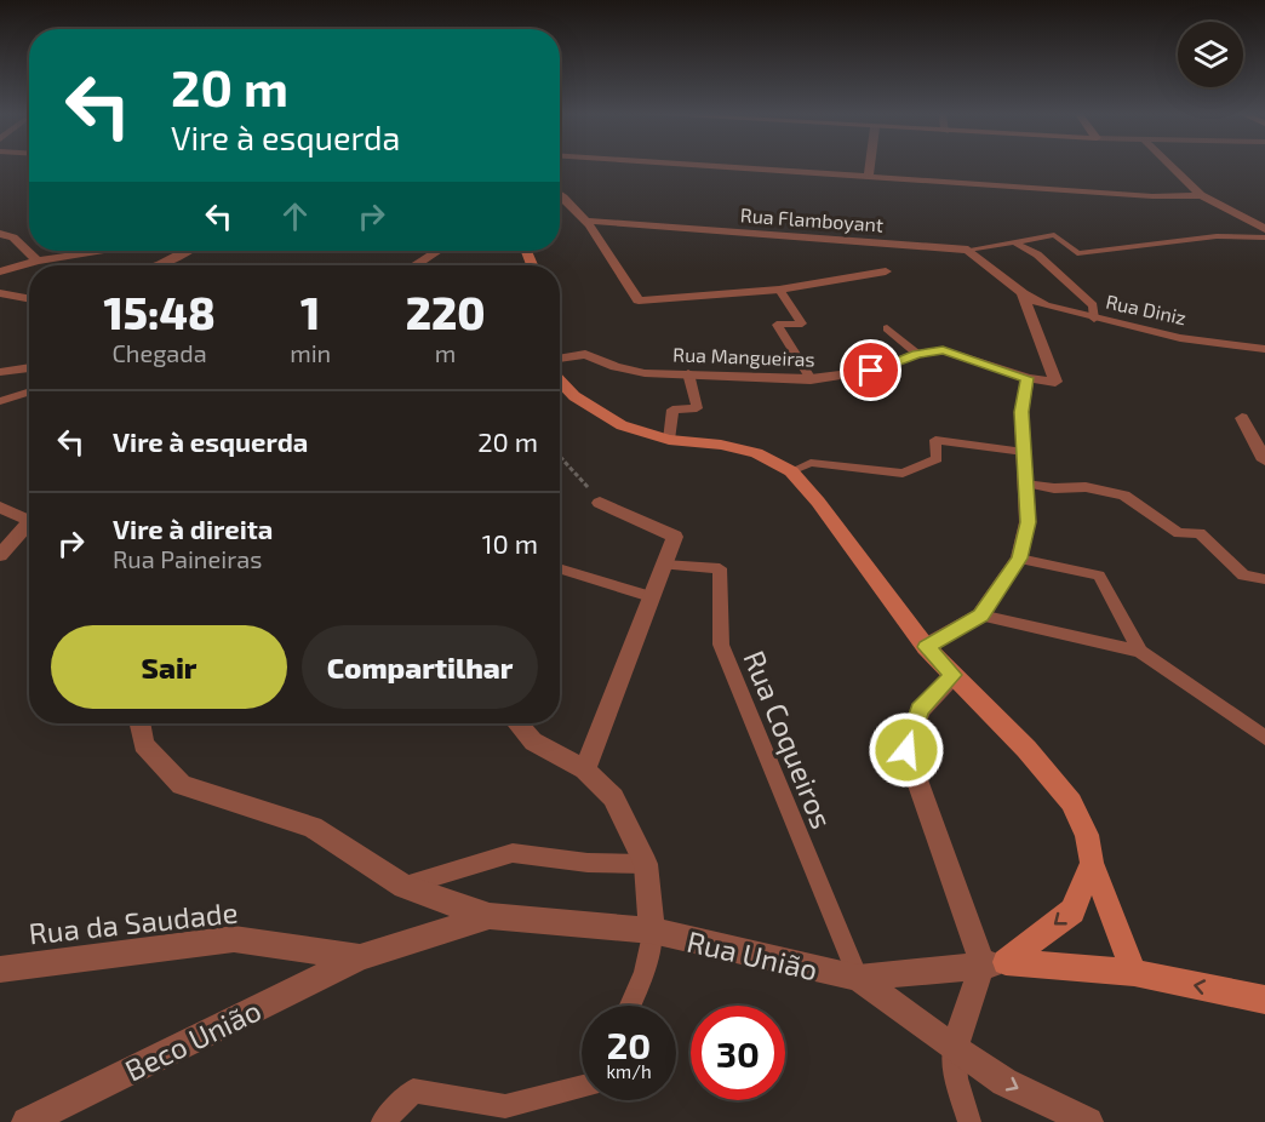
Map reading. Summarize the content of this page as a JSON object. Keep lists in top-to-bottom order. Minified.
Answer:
{"streets":{"street":["Rua Flamboyant","Rua Diniz","Rua Mangueiras","Rua da Saudade","Rua União","Beco União"],"lane":["Rua Coqueiros"]},"crossings":[["Rua Diniz","Rua Mangueiras"],["Rua Coqueiros","Rua União"],["Rua da Saudade","Beco União"],["Rua União","Beco União"]],"page":{"turn":["20 m","Vire à esquerda"],"eta":["15:48","Chegada","1","min","220","m"],"list":[{"name":"Vire à esquerda","value":"20 m"},{"name":"Vire à direita","note":"Rua Paineiras","value":"10 m"}],"buttons":["Sair","Compartilhar"],"speed":"20 km/h","limit":"30"}}
